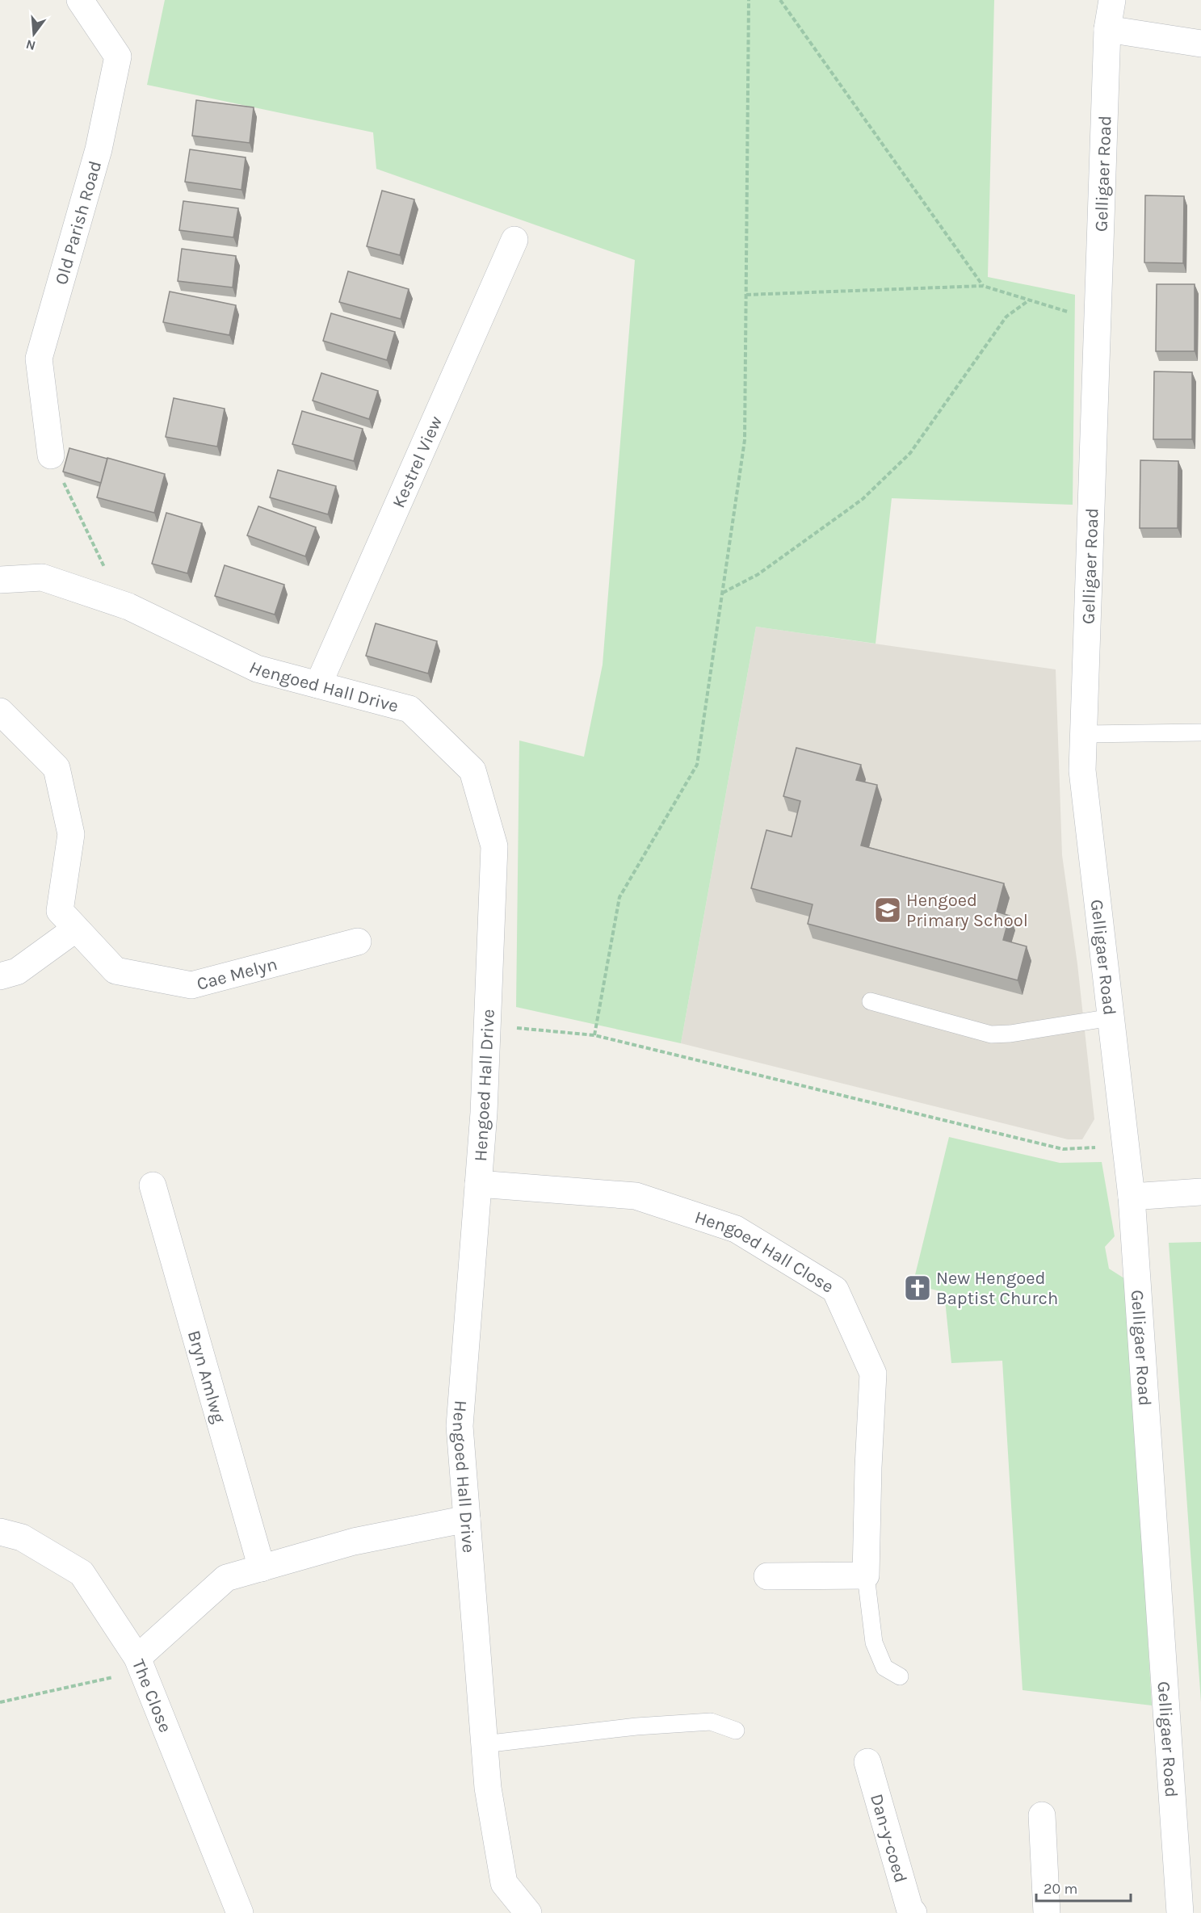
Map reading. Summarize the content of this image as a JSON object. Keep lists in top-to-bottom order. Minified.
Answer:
{"streets":{"street":["Gelligaer Road","Old Parish Road","Kestrel View","Hengoed Hall Drive","Cae Melyn","Hengoed Hall Close","Bryn Amlwg","The Close","Dan-y-coed"]},"crossings":[["Kestrel View","Hengoed Hall Drive"],["Hengoed Hall Drive","Hengoed Hall Close"]],"places":{"school or university":["Hengoed Primary School"],"church":["New Hengoed Baptist Church"]},"scale_bar":"20 m","north":"bottom"}
